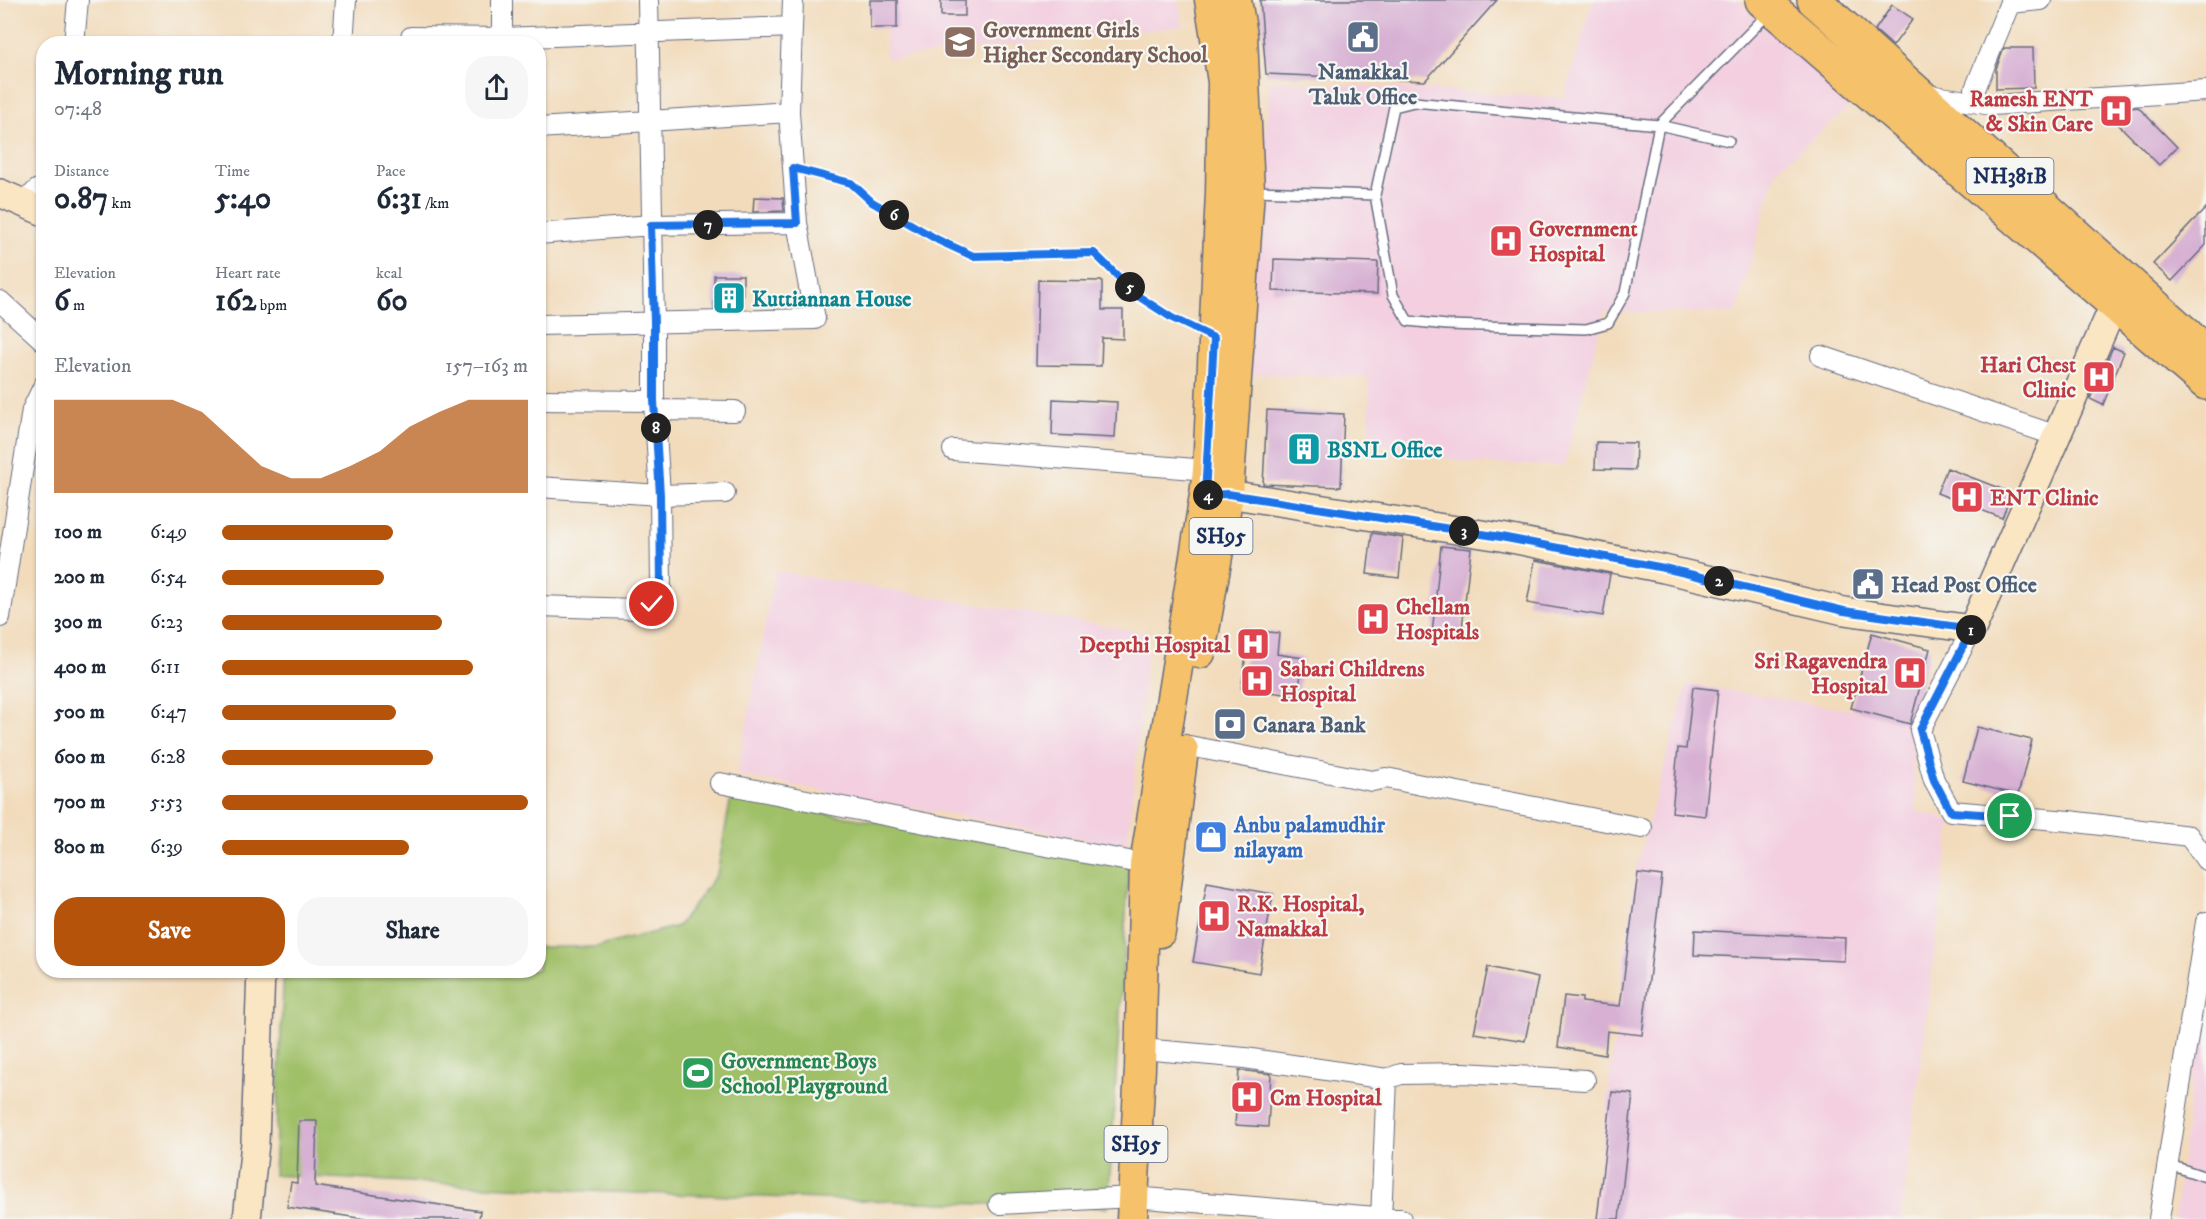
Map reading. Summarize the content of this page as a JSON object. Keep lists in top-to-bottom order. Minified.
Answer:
{"streets":{"highway":["NH381B"],"main road":["SH95"]},"places":{"public building":["Namakkal Taluk Office","Head Post Office"],"school or university":["Government Girls Higher Secondary School"],"hospital":["Ramesh ENT & Skin Care","Government Hospital","Hari Chest Clinic","ENT Clinic","Chellam Hospitals","Deepthi Hospital","Sri Ragavendra Hospital","Sabari Childrens Hospital","R.K. Hospital, Namakkal","Cm Hospital"],"building":["Kuttiannan House","BSNL Office"],"bank":["Canara Bank"],"shop":["Anbu palamudhir nilayam"],"sports":["Government Boys School Playground"]},"page":{"heading":["Morning run","07:48"],"stats":[["Distance","0.87 km"],["Time","5:40"],["Pace","6:31 /km"],["Elevation","6 m"],["Heart rate","162 bpm"],["kcal","60"]],"pins":["6","7","5","8","4","3","2","1"],"chart":["Elevation","157–163 m"],"list":[{"name":"100 m","note":"6:49"},{"name":"200 m","note":"6:54"},{"name":"300 m","note":"6:23"},{"name":"400 m","note":"6:11"},{"name":"500 m","note":"6:47"},{"name":"600 m","note":"6:28"},{"name":"700 m","note":"5:53"},{"name":"800 m","note":"6:39"}],"buttons":["Save","Share"]}}
